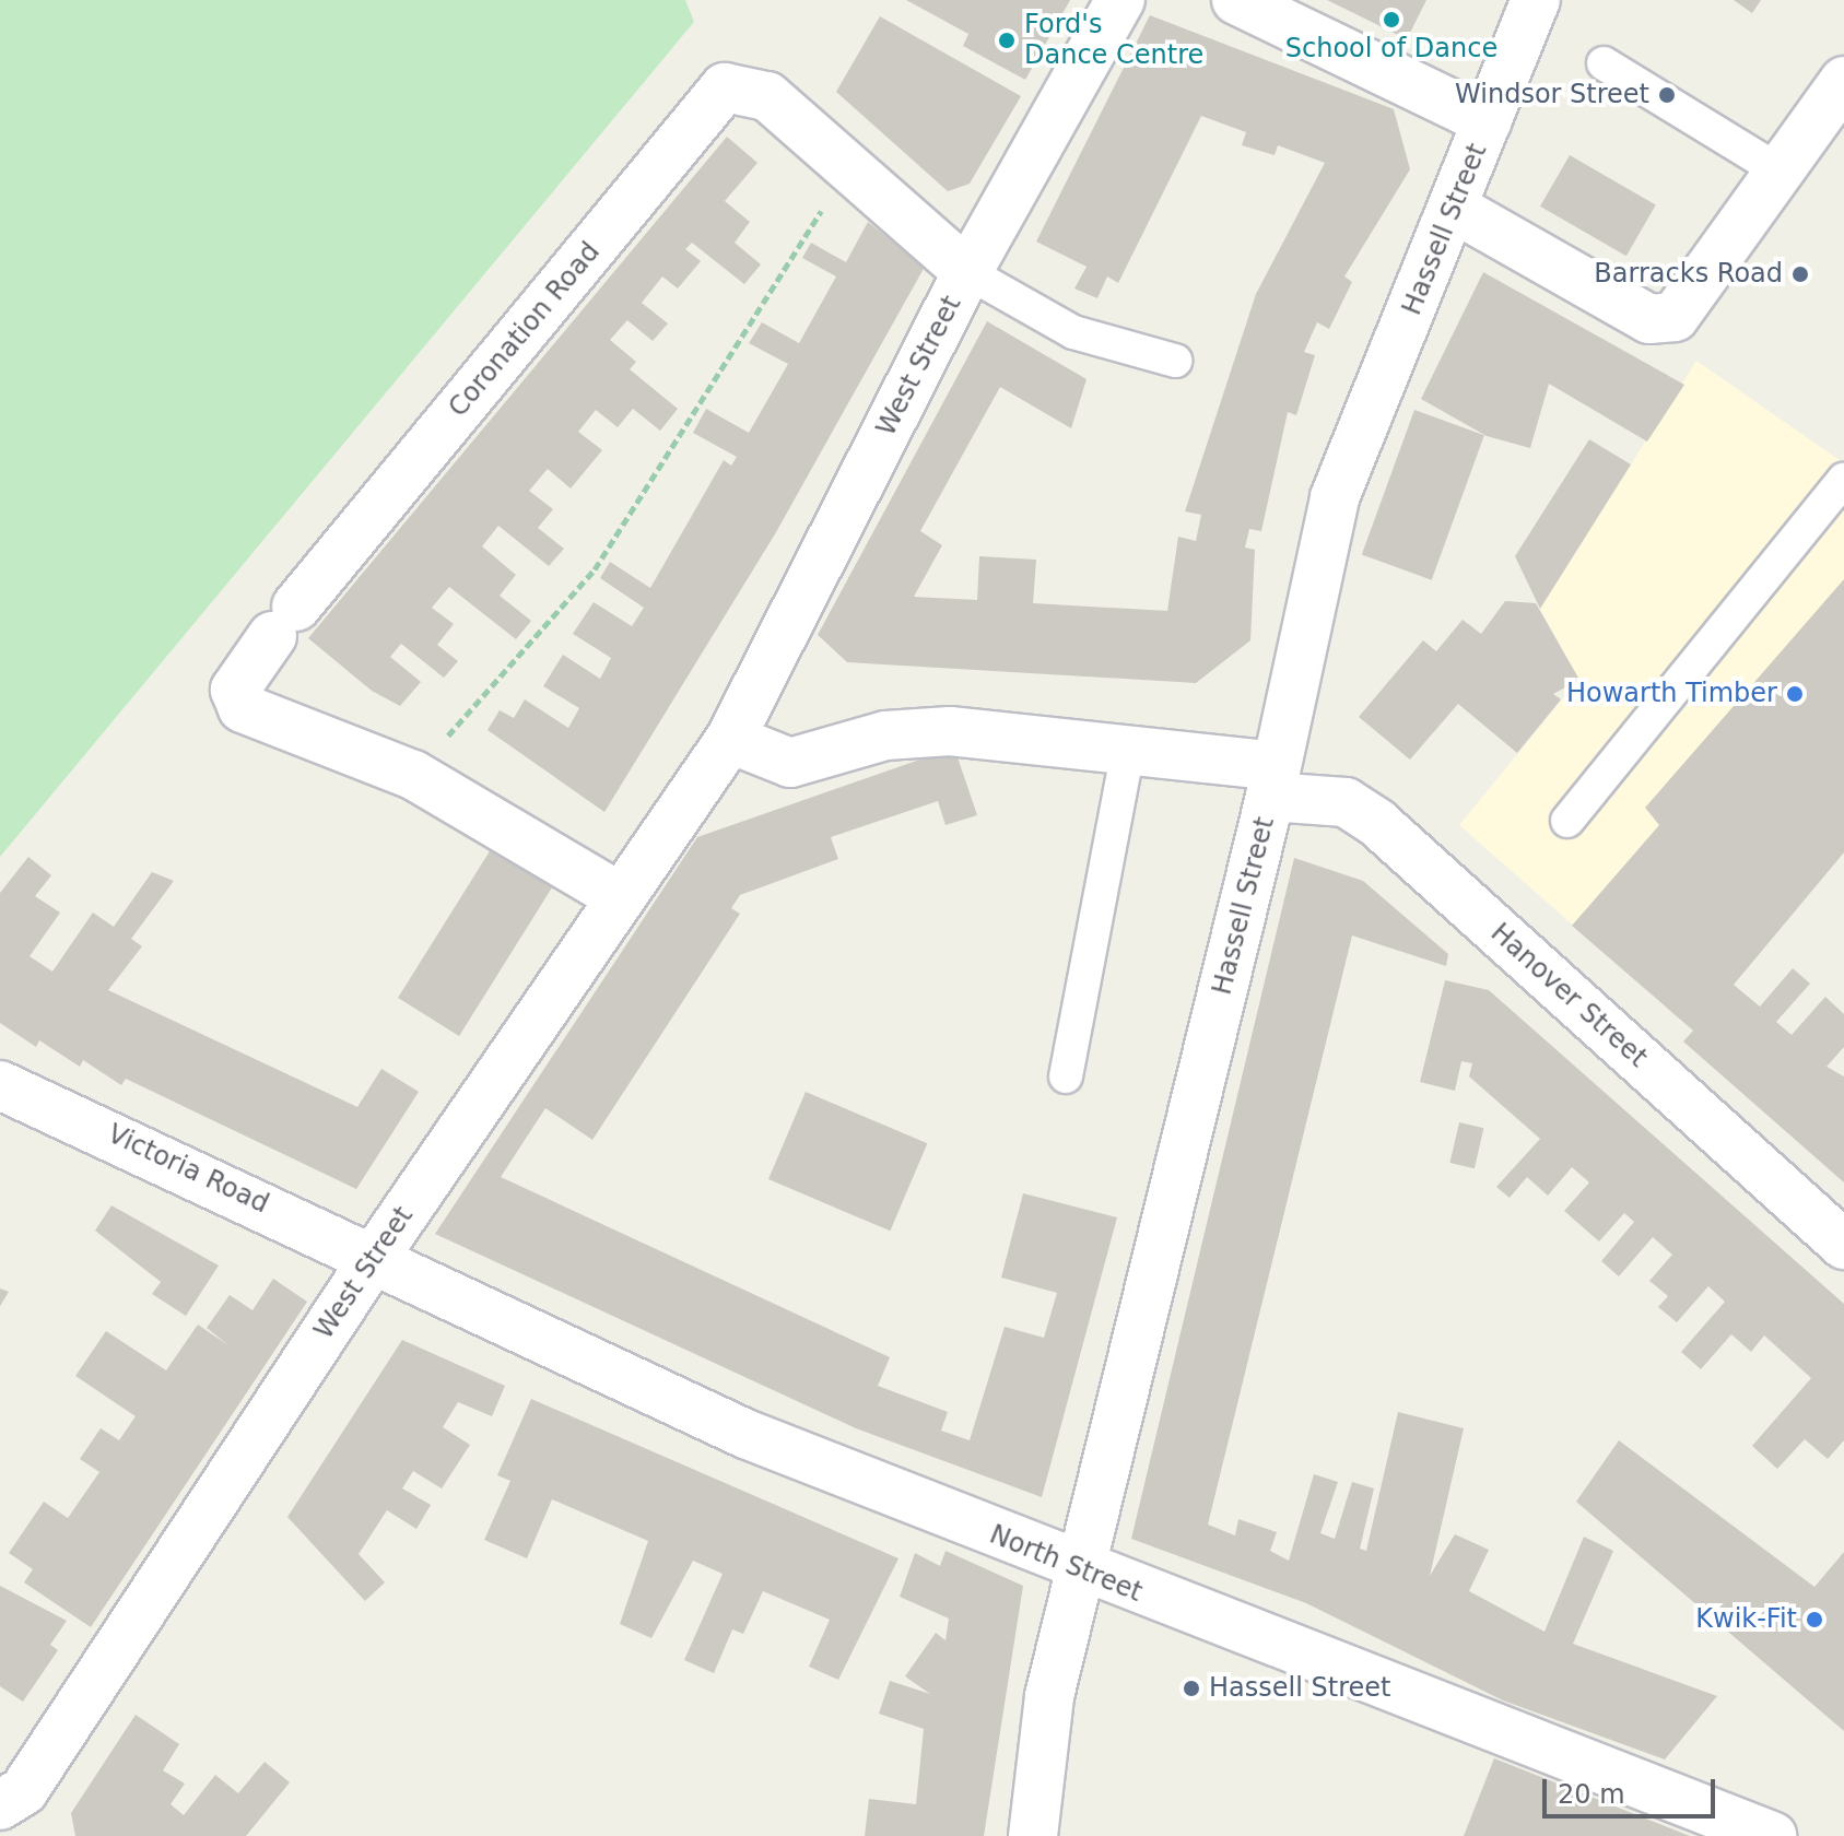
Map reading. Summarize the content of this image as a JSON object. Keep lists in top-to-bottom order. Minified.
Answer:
{"streets":{"street":["Hassell Street","Coronation Road","West Street","Hanover Street","Victoria Road","North Street"]},"crossings":[["Hassell Street","Hanover Street"],["Hassell Street","North Street"],["Coronation Road","West Street"],["West Street","Victoria Road"],["West Street","North Street"],["Victoria Road","North Street"]],"places":["School of Dance","Ford's Dance Centre","Windsor Street","Barracks Road","Howarth Timber","Kwik-Fit","Hassell Street"],"scale_bar":"20 m"}
